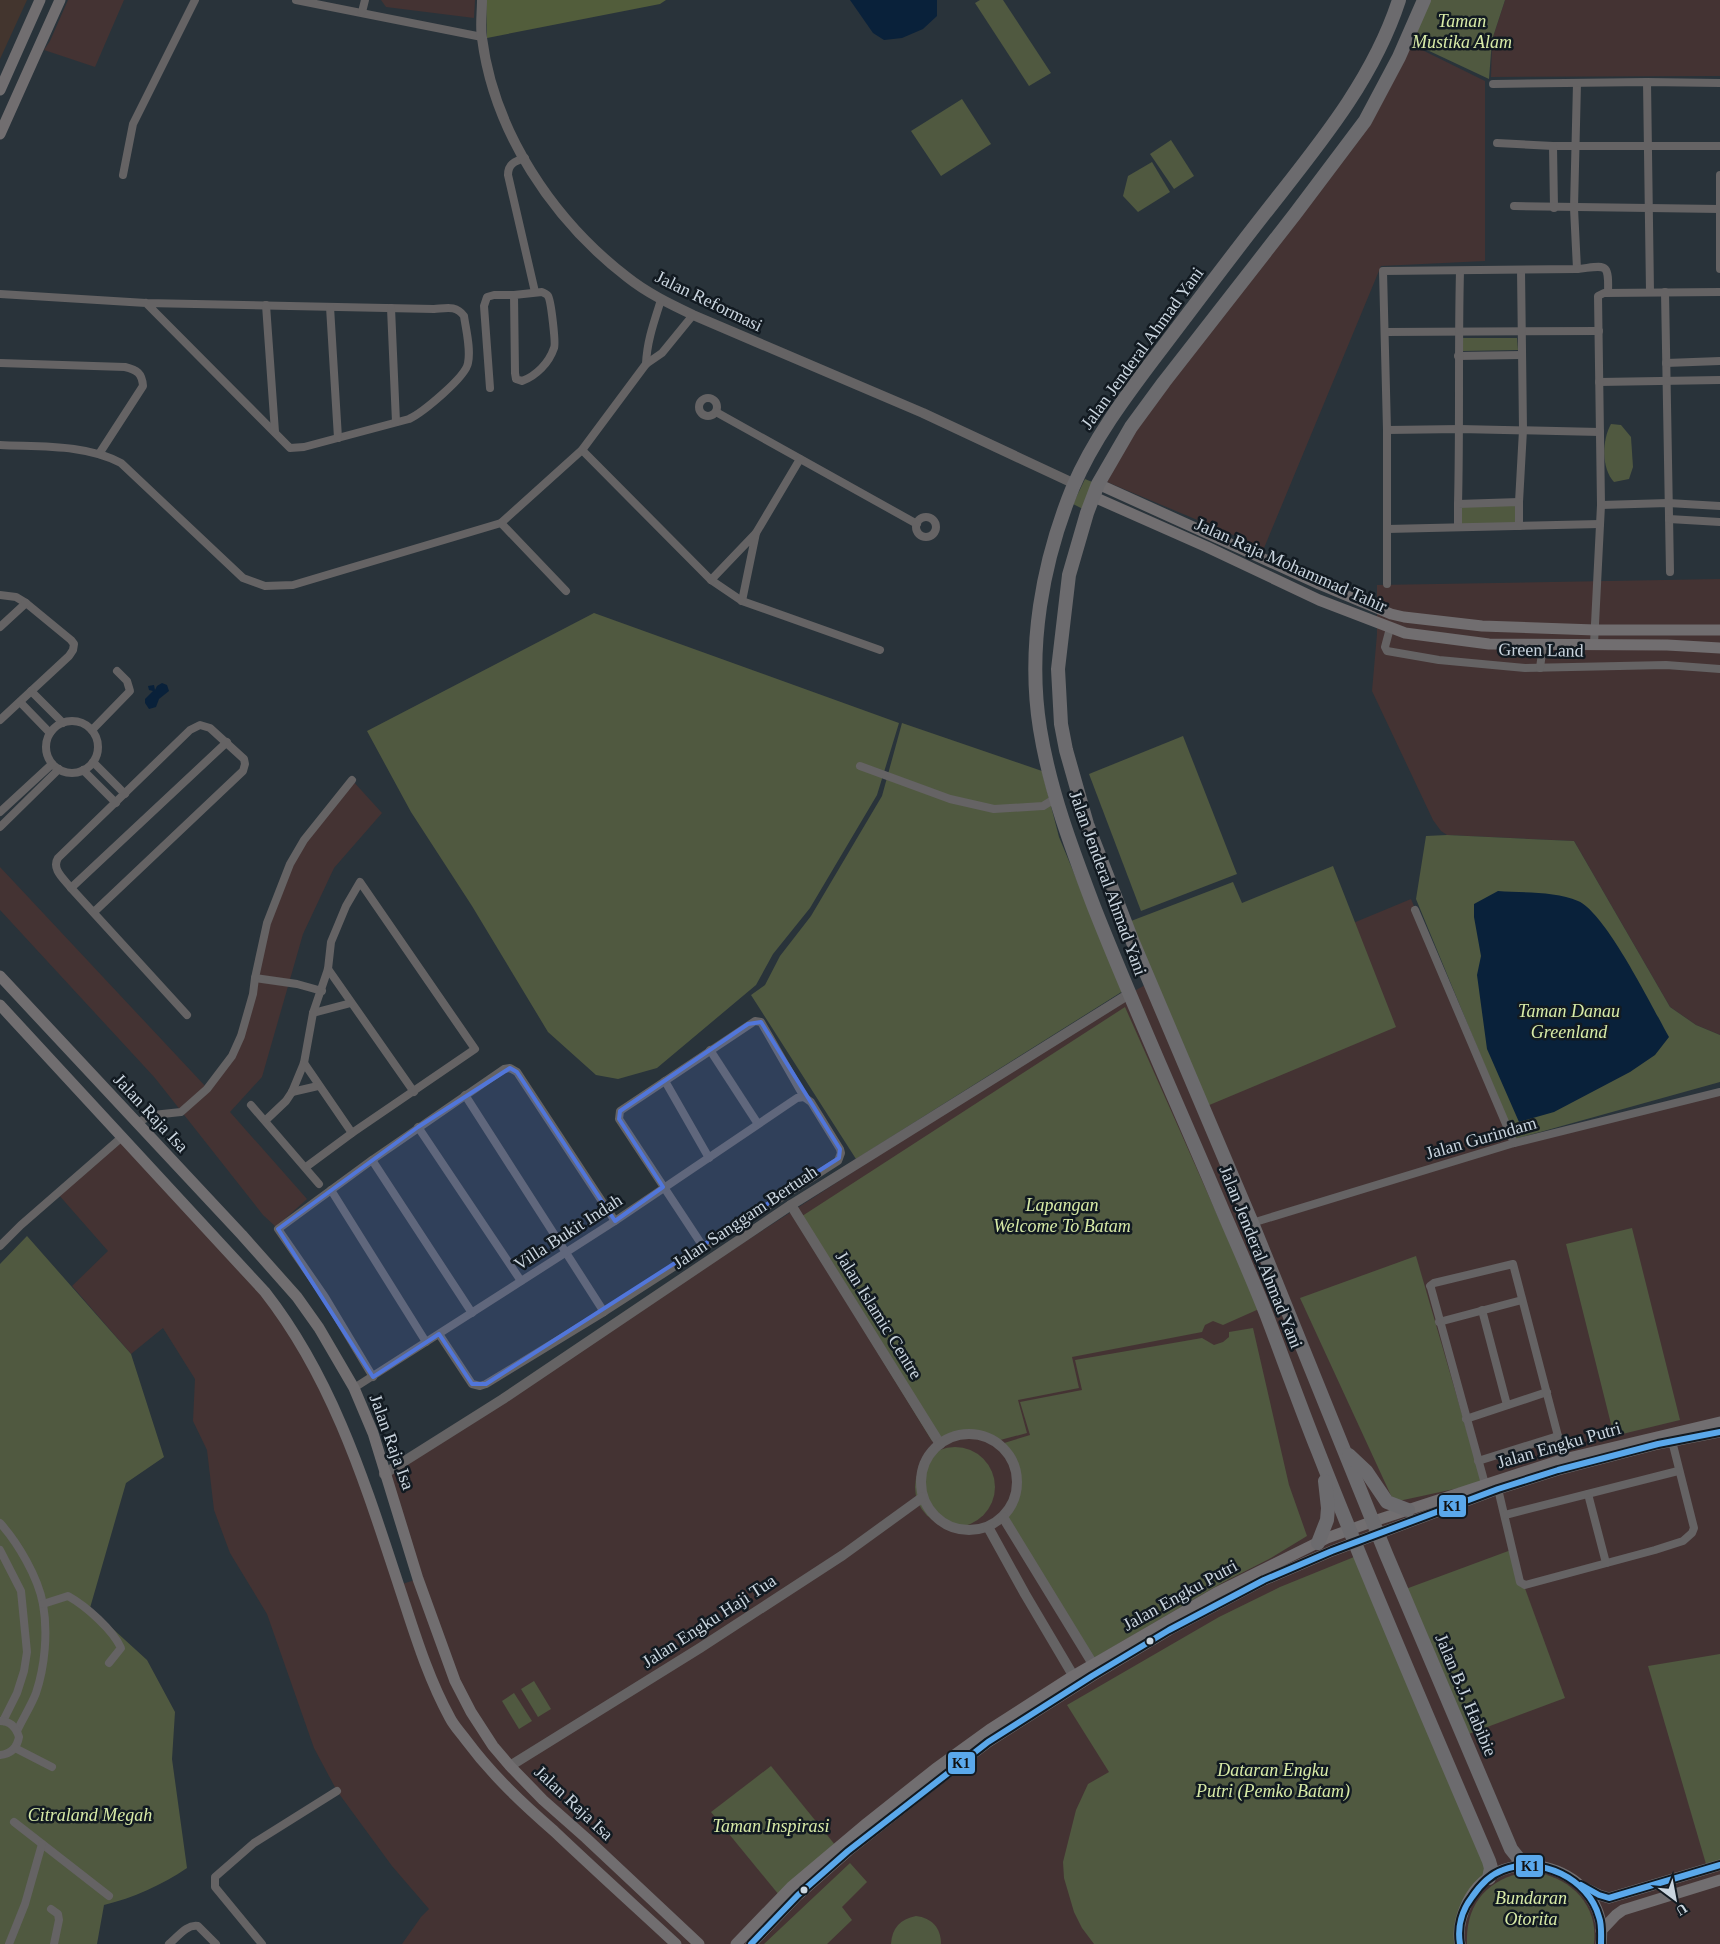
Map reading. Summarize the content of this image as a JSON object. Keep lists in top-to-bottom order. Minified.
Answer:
{"streets":{"highway":["Jalan Jenderal Ahmad Yani","Jalan B.J. Habibie"],"main road":["Jalan Raja Mohammad Tahir","Jalan Raja Isa","Jalan Engku Putri"],"street":["Jalan Reformasi","Green Land","Jalan Gurindam","Jalan Sanggam Bertuah","Villa Bukit Indah","Jalan Islamic Centre","Jalan Engku Haji Tua"]},"crossings":[["Jalan Reformasi","Jalan Jenderal Ahmad Yani"],["Jalan Jenderal Ahmad Yani","Jalan Raja Mohammad Tahir"],["Jalan Jenderal Ahmad Yani","Jalan Gurindam"],["Jalan Jenderal Ahmad Yani","Jalan Sanggam Bertuah"],["Jalan Jenderal Ahmad Yani","Jalan Engku Putri"],["Jalan Jenderal Ahmad Yani","Jalan B.J. Habibie"],["Jalan Raja Mohammad Tahir","Green Land"],["Jalan Raja Isa","Jalan Sanggam Bertuah"],["Jalan Raja Isa","Villa Bukit Indah"],["Jalan Raja Isa","Jalan Engku Haji Tua"],["Jalan Sanggam Bertuah","Jalan Islamic Centre"],["Jalan Islamic Centre","Jalan Engku Haji Tua"],["Jalan Engku Putri","Jalan B.J. Habibie"]],"parks":["Taman Mustika Alam","Taman Danau Greenland","Lapangan Welcome To Batam","Dataran Engku Putri (Pemko Batam)","Citraland Megah","Taman Inspirasi","Bundaran Otorita"],"lines":["transit line K1"],"north":"bottom right"}
